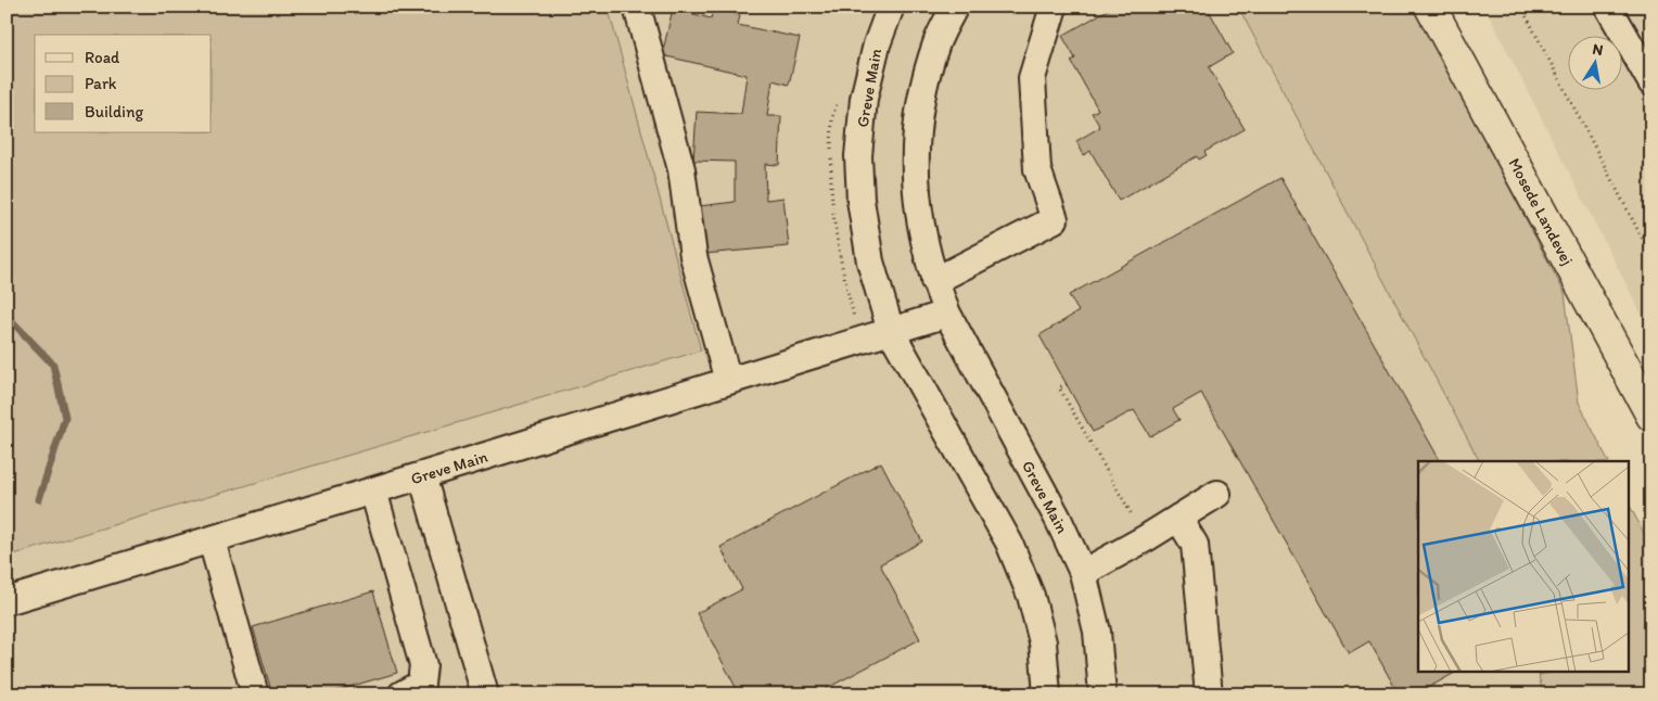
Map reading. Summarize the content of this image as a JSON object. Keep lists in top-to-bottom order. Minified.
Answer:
{"streets":{"main road":["Mosede Landevej"],"street":["Greve Main"]},"legend":["Road","Park","Building"],"north":"top"}
